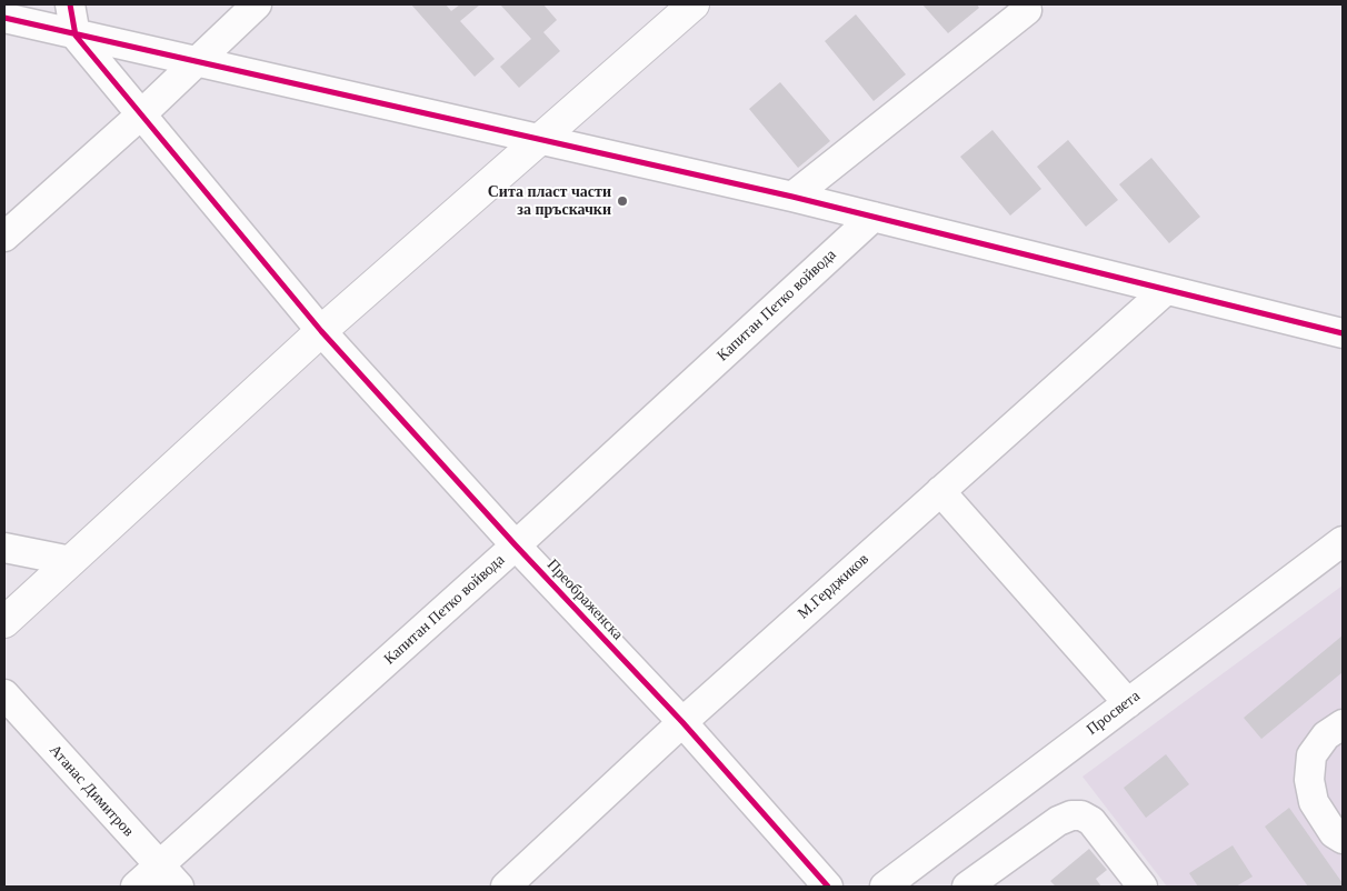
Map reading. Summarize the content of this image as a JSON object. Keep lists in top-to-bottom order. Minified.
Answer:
{"streets":{"street":["Капитан Петко войвода","М.Герджиков","Преображенска","Просвета","Атанас Димитров"]},"crossings":[["Капитан Петко войвода","Преображенска"],["Капитан Петко войвода","Атанас Димитров"],["М.Герджиков","Преображенска"]],"places":["Сита пласт части за пръскачки"]}
